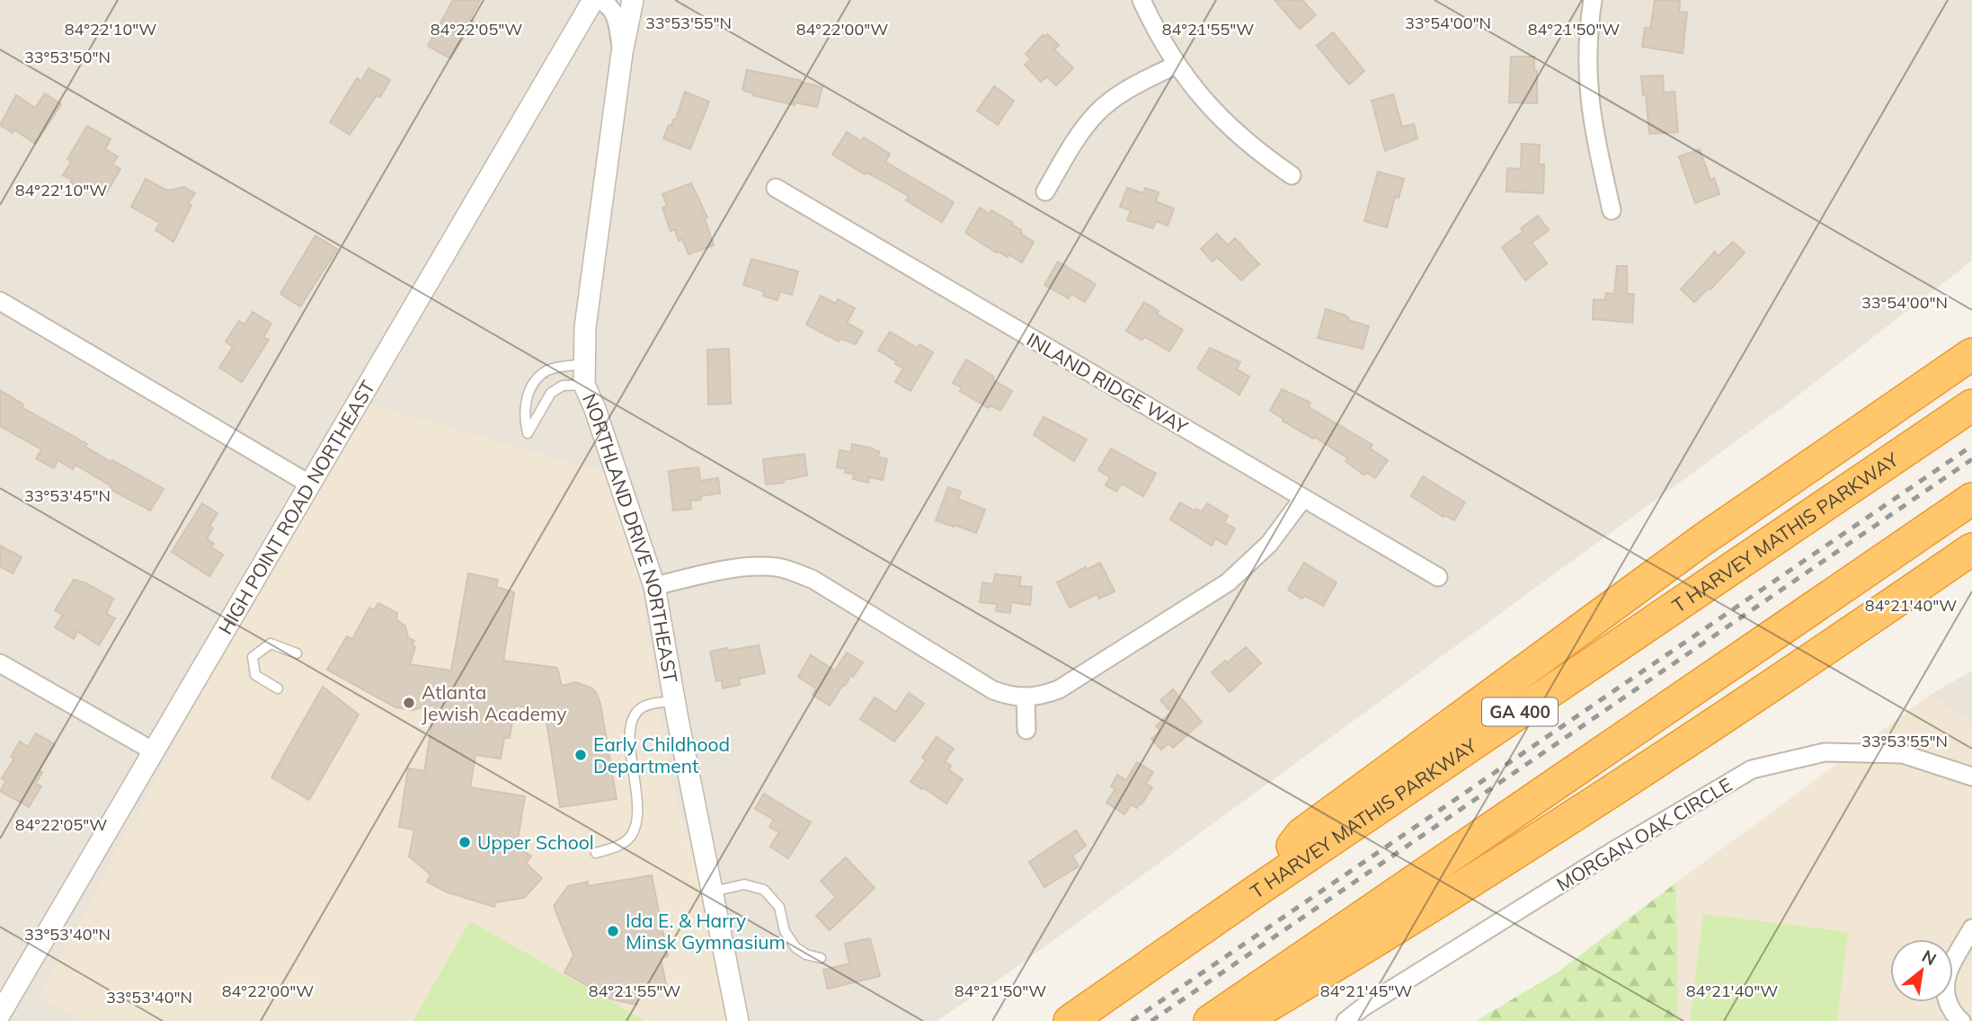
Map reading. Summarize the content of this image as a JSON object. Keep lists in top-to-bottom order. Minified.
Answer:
{"streets":{"highway":["T HARVEY MATHIS PARKWAY","GA 400"],"street":["INLAND RIDGE WAY","HIGH POINT ROAD NORTHEAST","NORTHLAND DRIVE NORTHEAST","MORGAN OAK CIRCLE"]},"places":["Atlanta Jewish Academy","Early Childhood Department","Upper School","Ida E. & Harry Minsk Gymnasium"],"north":"top right","coordinates":["33°53'55\"N","33°54'00\"N","84°22'10\"W","84°22'05\"W","84°22'00\"W","84°21'55\"W","84°21'50\"W","33°53'50\"N","33°53'45\"N","84°21'40\"W","33°53'40\"N","84°21'45\"W"]}
